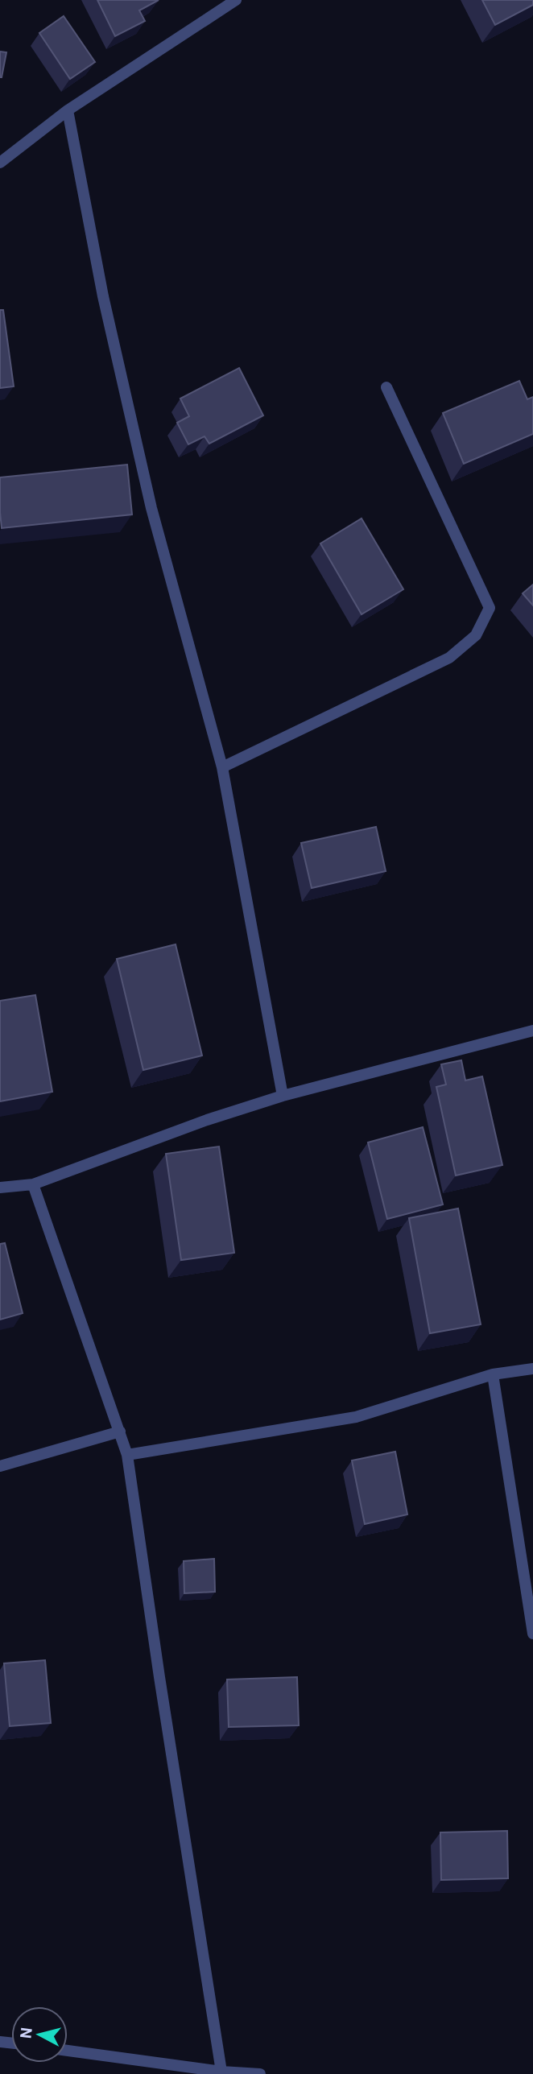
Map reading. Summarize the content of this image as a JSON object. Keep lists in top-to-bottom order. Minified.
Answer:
{"north":"left"}
